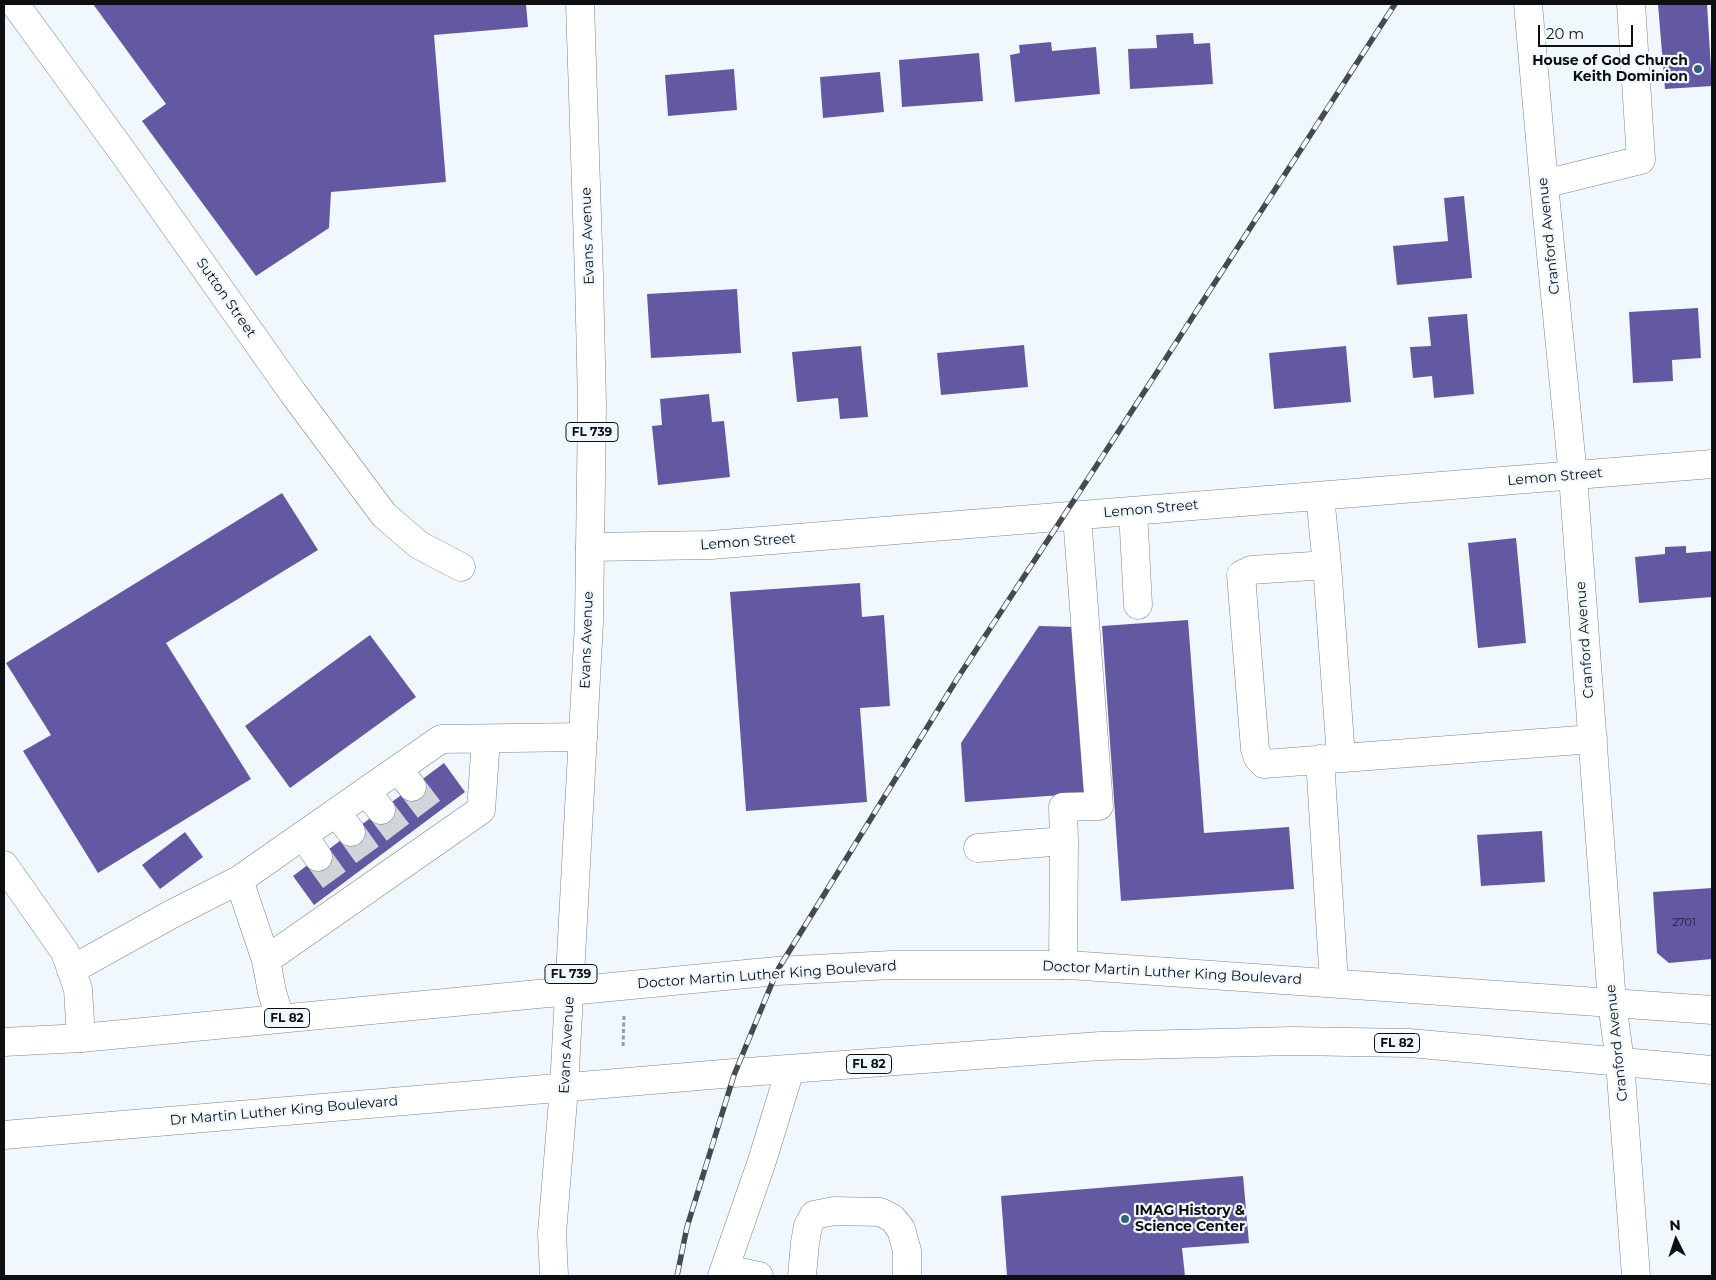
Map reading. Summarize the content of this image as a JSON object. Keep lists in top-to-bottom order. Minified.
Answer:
{"streets":{"main road":["Evans Avenue","Cranford Avenue","Sutton Street","FL 739","Lemon Street","Doctor Martin Luther King Boulevard","FL 82","Dr Martin Luther King Boulevard"]},"crossings":[["Evans Avenue","Lemon Street"],["Evans Avenue","Doctor Martin Luther King Boulevard"],["Evans Avenue","FL 82"],["Evans Avenue","Dr Martin Luther King Boulevard"],["Cranford Avenue","Lemon Street"],["Cranford Avenue","Doctor Martin Luther King Boulevard"],["Cranford Avenue","FL 82"],["FL 82","Dr Martin Luther King Boulevard"]],"places":["House of God Church Keith Dominion","IMAG History & Science Center"],"house_numbers":["2701"],"scale_bar":"20 m","north":"top"}
